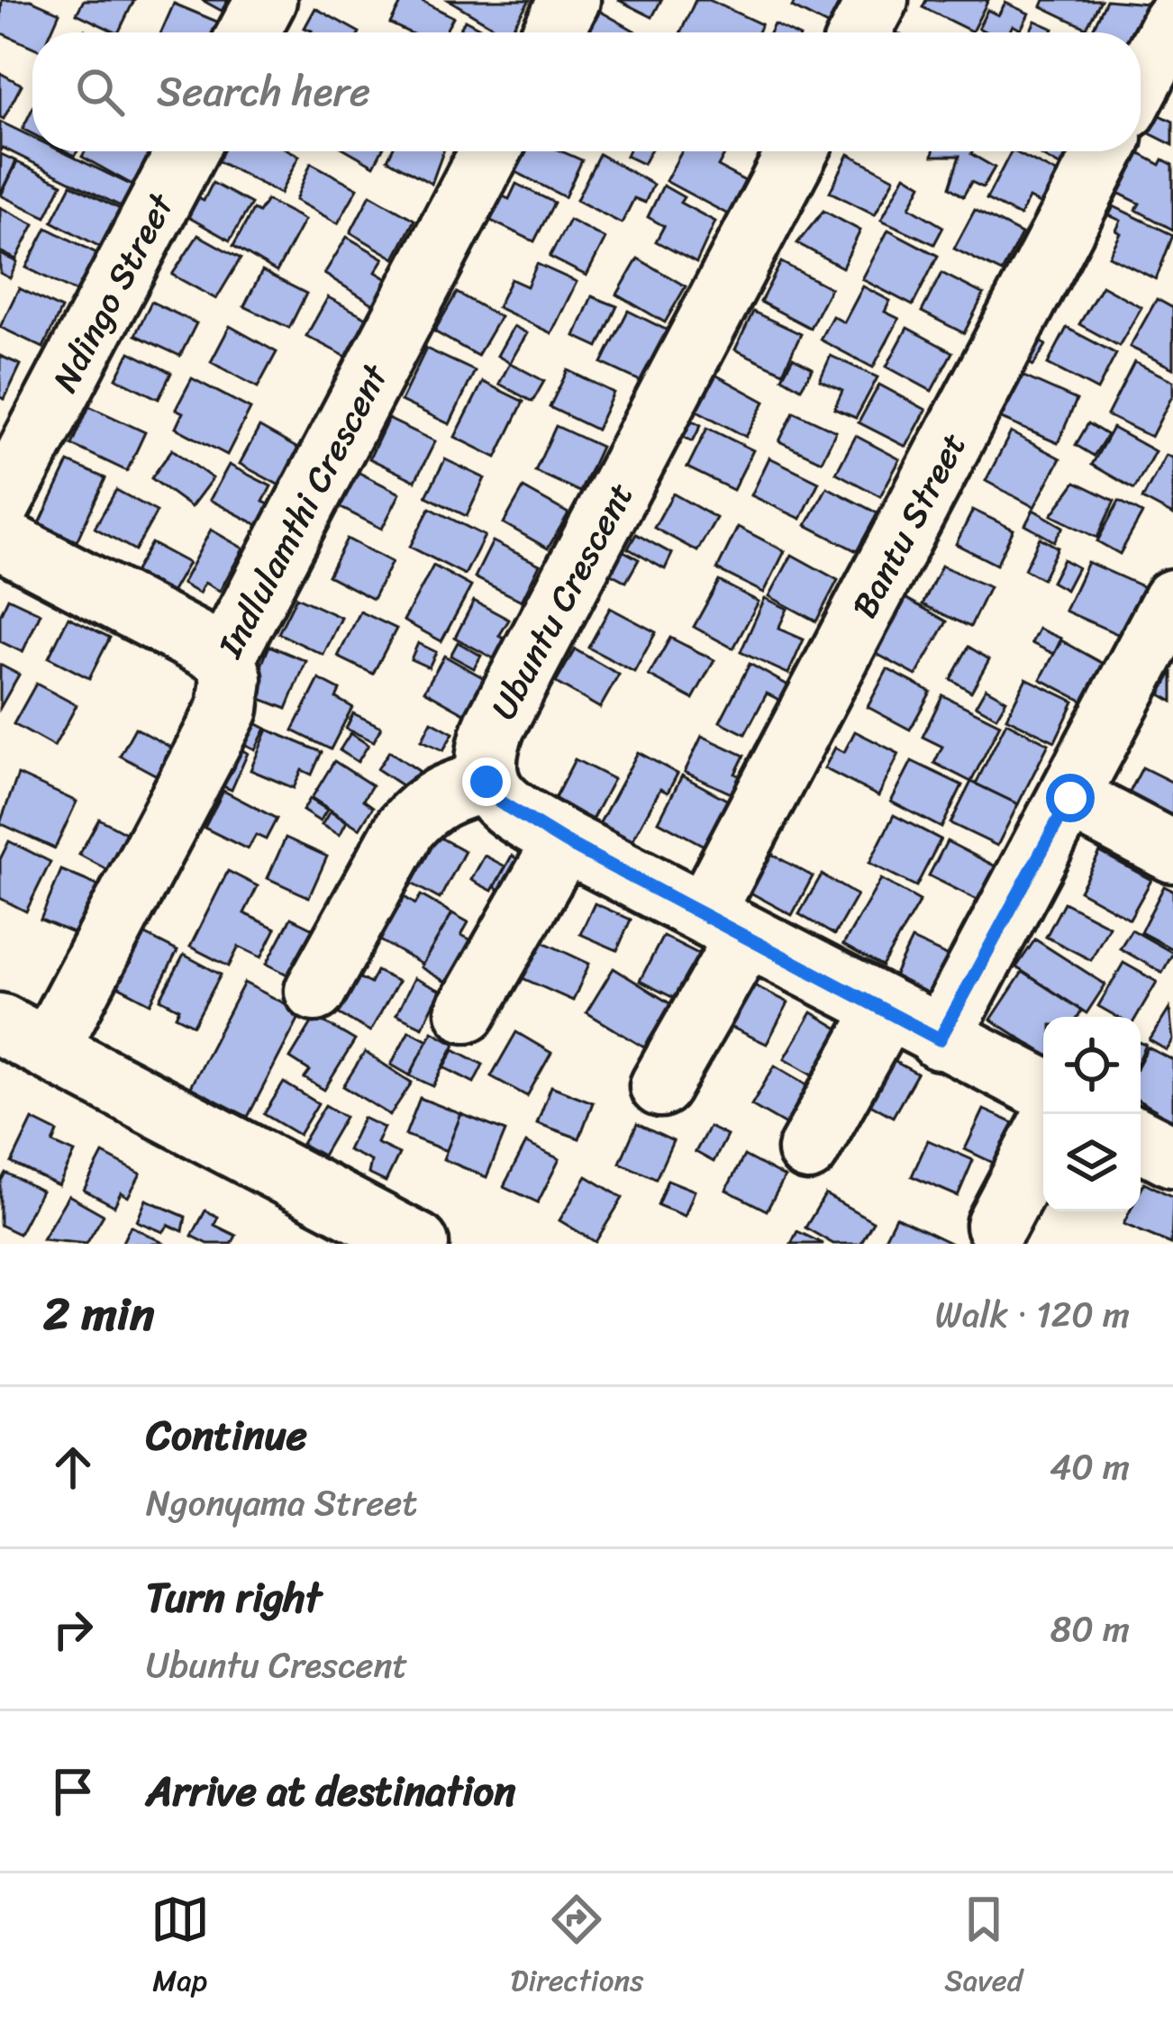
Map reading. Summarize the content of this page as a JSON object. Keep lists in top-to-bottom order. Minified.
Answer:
{"streets":{"street":["Ndingo Street","Indlulamthi Crescent","Bantu Street","Ubuntu Crescent"]},"page":{"search":"Search here","heading":["2 min","Walk · 120 m"],"list":[["Continue","Ngonyama Street","40 m"],["Turn right","Ubuntu Crescent","80 m"],"Arrive at destination"],"nav":["Map","Directions","Saved"]}}
